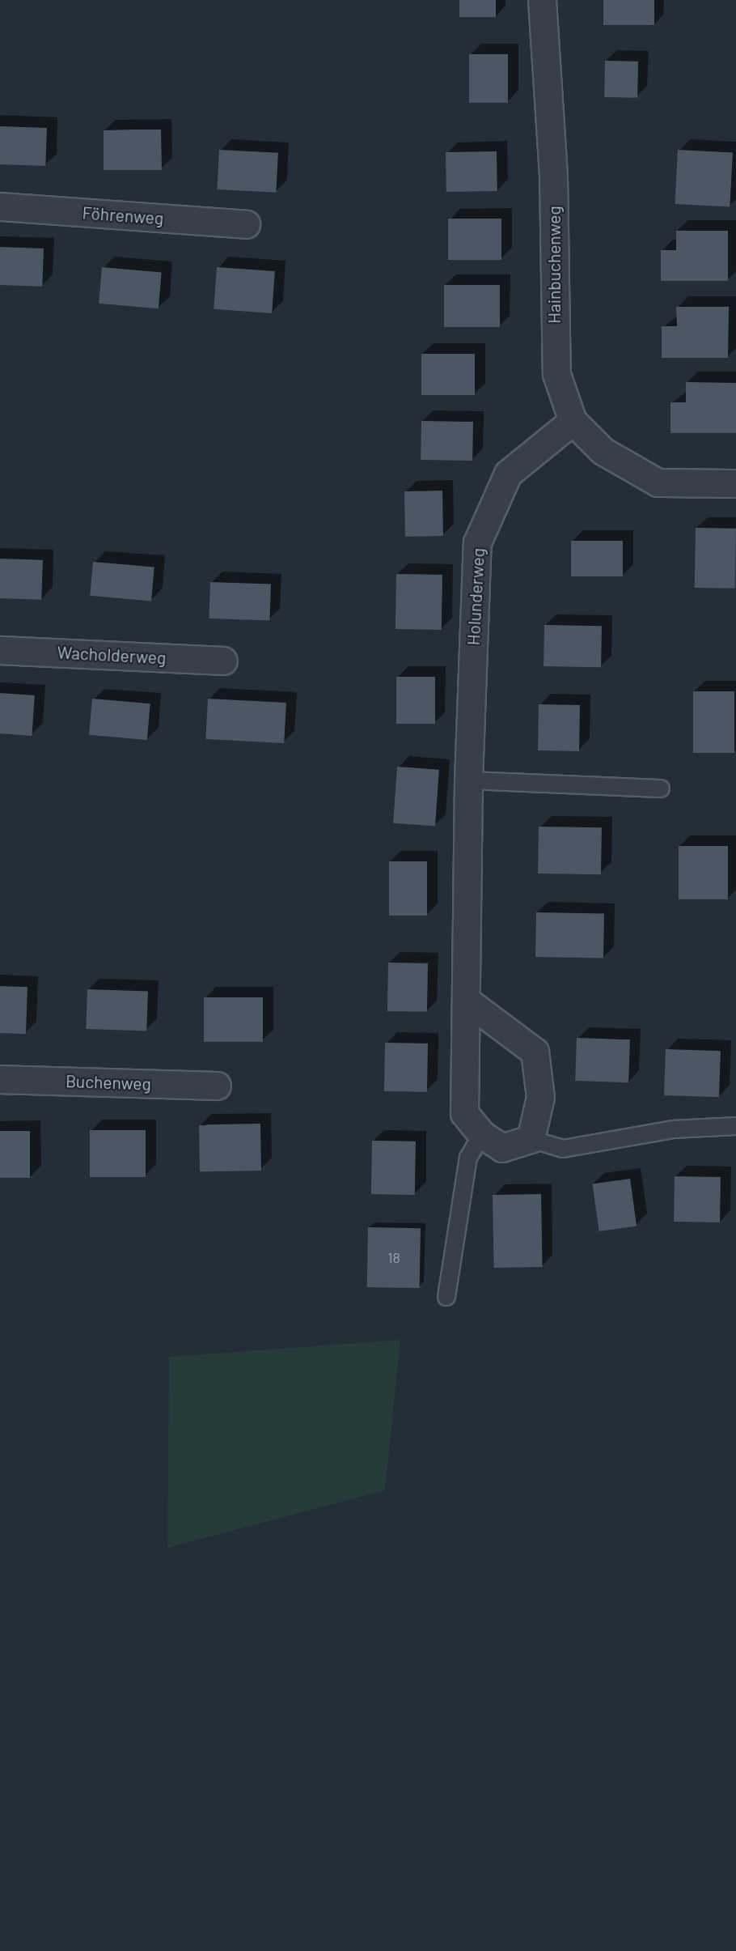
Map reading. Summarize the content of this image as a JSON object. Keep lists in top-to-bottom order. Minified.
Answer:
{"streets":{"street":["Föhrenweg","Hainbuchenweg","Holunderweg","Wacholderweg","Buchenweg"]},"crossings":[["Hainbuchenweg","Holunderweg"]],"house_numbers":["18"]}
